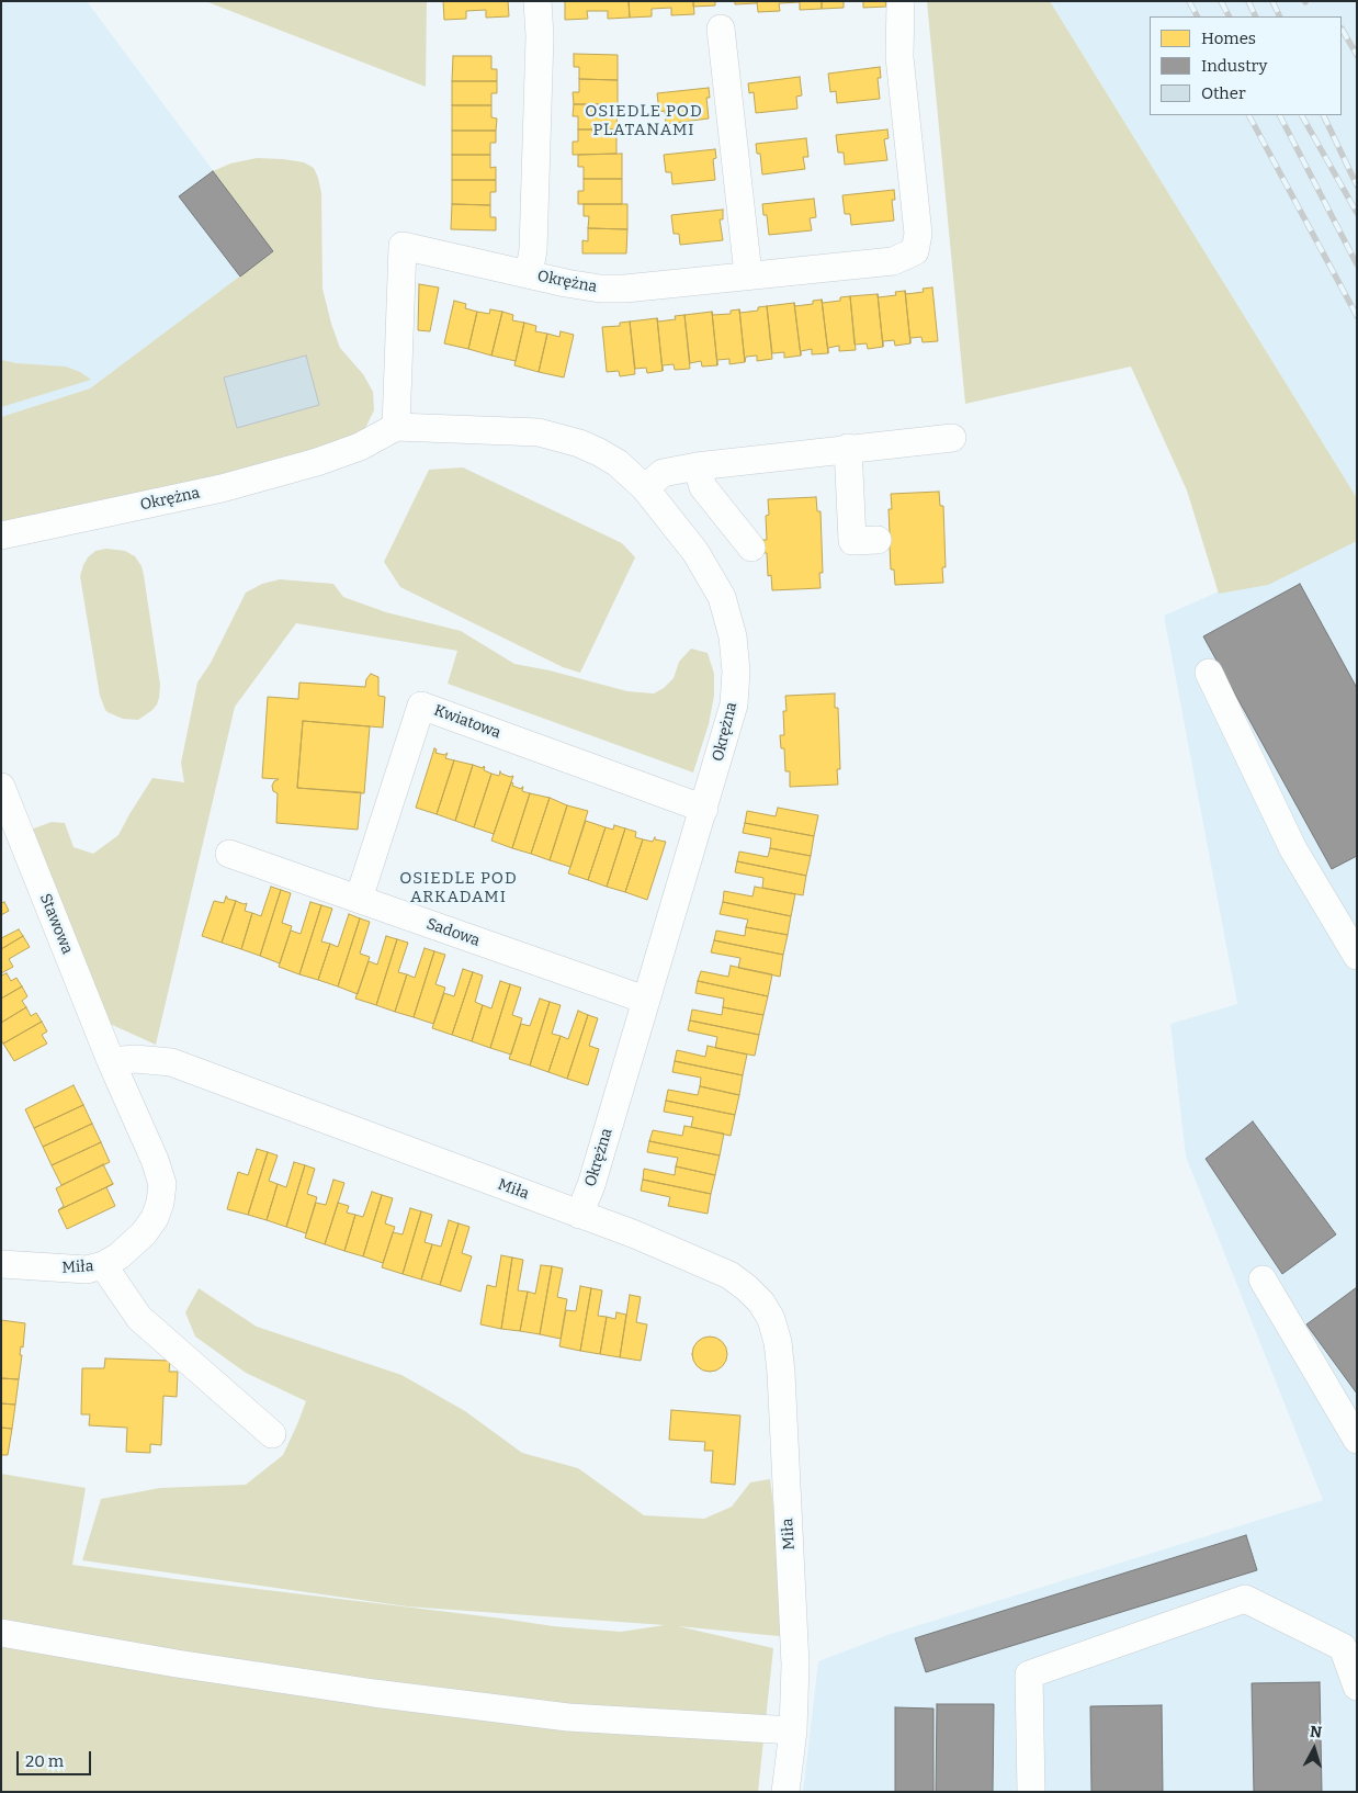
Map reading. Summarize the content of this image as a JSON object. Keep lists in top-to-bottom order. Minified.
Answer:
{"streets":{"street":["Okrężna","Kwiatowa","Stawowa","Sadowa","Miła"]},"crossings":[["Okrężna","Kwiatowa"],["Okrężna","Sadowa"],["Okrężna","Miła"],["Kwiatowa","Sadowa"],["Stawowa","Miła"]],"districts":["OSIEDLE POD PLATANAMI","OSIEDLE POD ARKADAMI"],"legend":["Homes","Industry","Other"],"scale_bar":"20 m","north":"top"}
